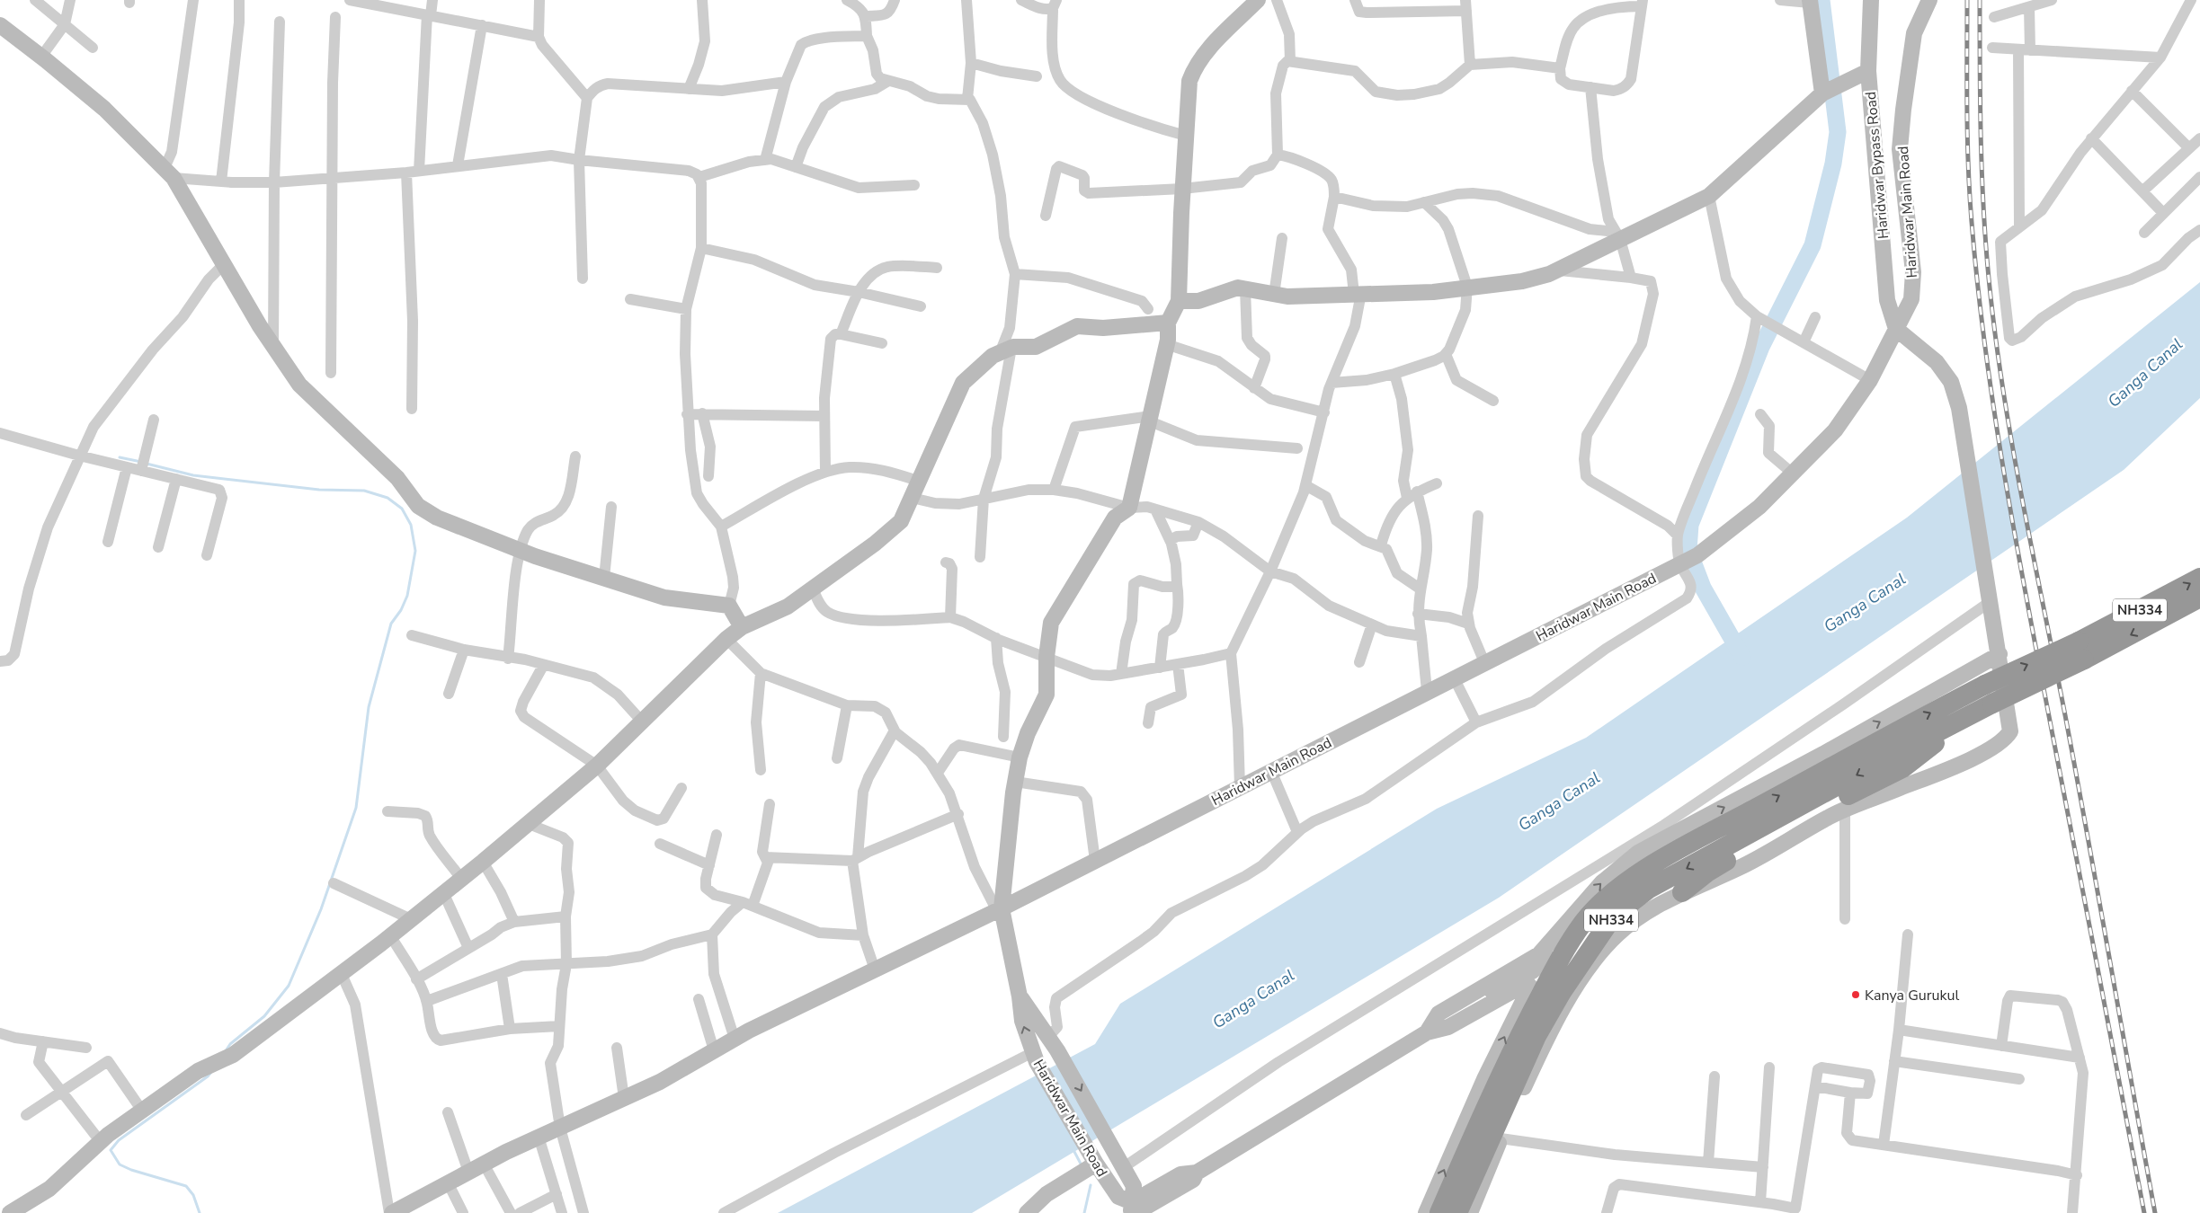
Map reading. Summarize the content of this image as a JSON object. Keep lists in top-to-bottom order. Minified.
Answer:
{"streets":{"highway":["NH334"],"street":["Haridwar Bypass Road","Haridwar Main Road"]},"crossings":[["Haridwar Bypass Road","Haridwar Main Road"]],"water":["Ganga Canal"],"places":["Kanya Gurukul"]}
